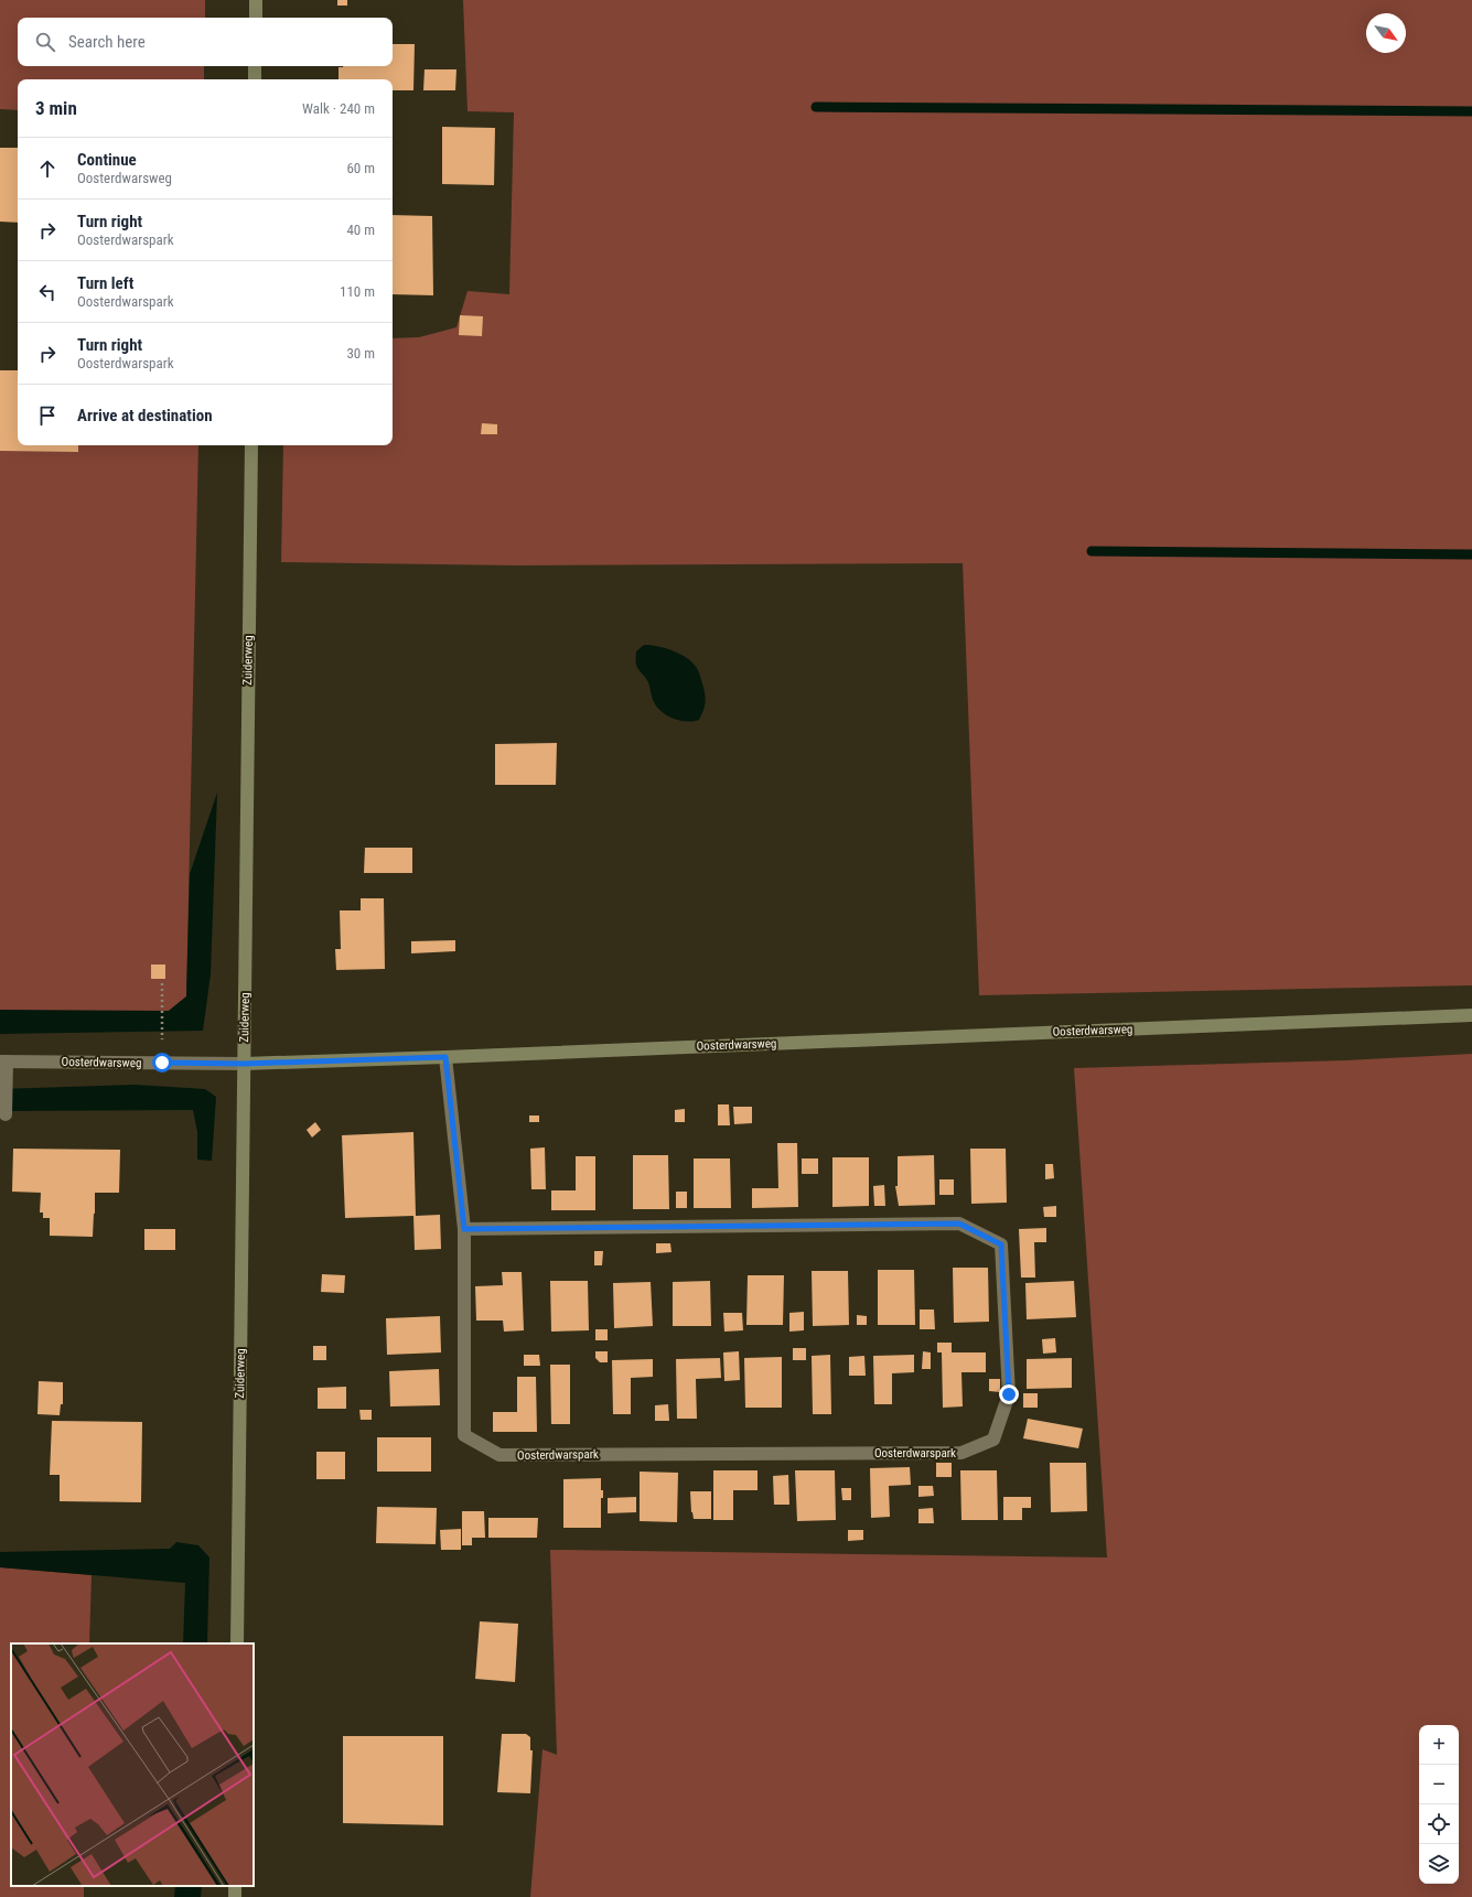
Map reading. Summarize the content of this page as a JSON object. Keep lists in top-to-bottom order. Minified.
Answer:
{"streets":{"street":["Zuiderweg","Oosterdwarsweg","Oosterdwarspark"]},"crossings":[["Zuiderweg","Oosterdwarsweg"],["Oosterdwarsweg","Oosterdwarspark"]],"north":"bottom right","page":{"search":"Search here","heading":["3 min","Walk · 240 m"],"list":[["Continue","Oosterdwarsweg","60 m"],["Turn right","Oosterdwarspark","40 m"],["Turn left","Oosterdwarspark","110 m"],["Turn right","Oosterdwarspark","30 m"],"Arrive at destination"],"map_buttons":["+","−"]}}
